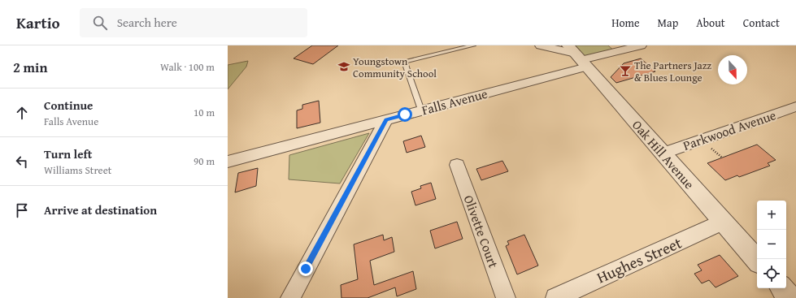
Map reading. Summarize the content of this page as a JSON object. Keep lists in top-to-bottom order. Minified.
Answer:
{"streets":{"street":["Falls Avenue","Parkwood Avenue","Oak Hill Avenue","Olivette Court","Hughes Street"]},"crossings":[["Falls Avenue","Oak Hill Avenue"],["Parkwood Avenue","Oak Hill Avenue"],["Oak Hill Avenue","Hughes Street"]],"places":{"school or university":["Youngstown Community School"],"bar":["The Partners Jazz & Blues Lounge"]},"north":"bottom","page":{"header":"Kartio","search":"Search here","nav":["Home","Map","About","Contact"],"heading":["2 min","Walk · 100 m"],"list":[["Continue","Falls Avenue","10 m"],["Turn left","Williams Street","90 m"],"Arrive at destination"],"map_buttons":["+","−"]}}
